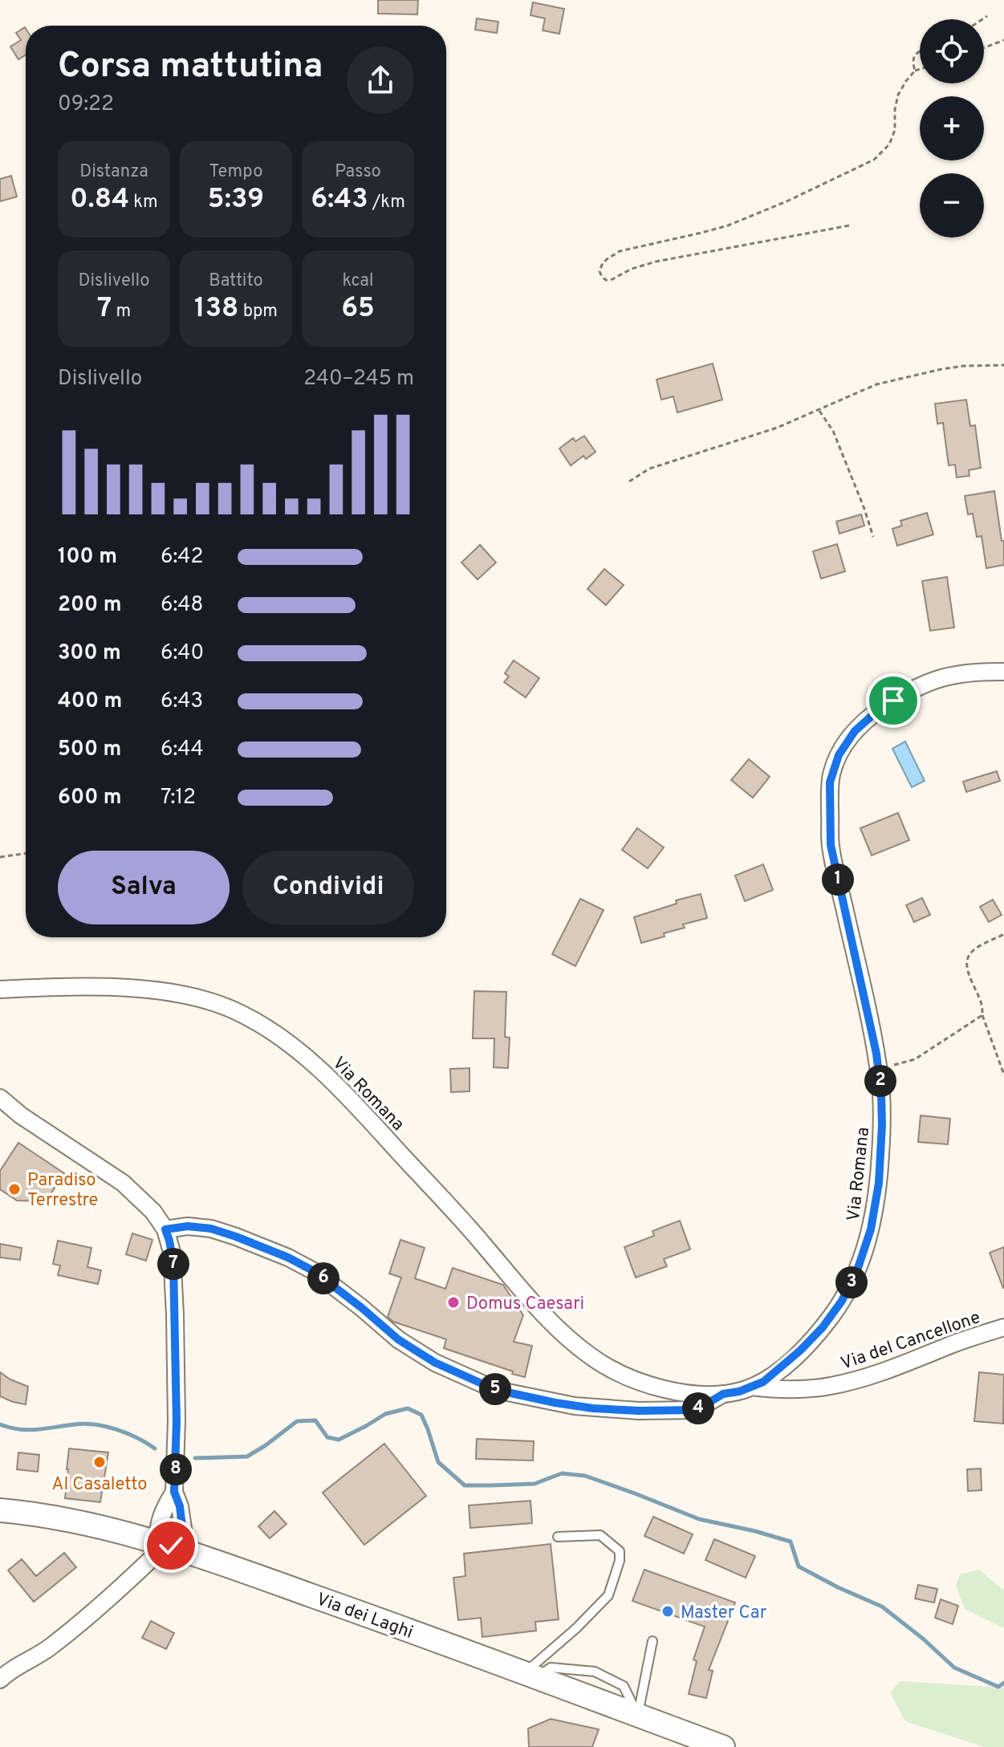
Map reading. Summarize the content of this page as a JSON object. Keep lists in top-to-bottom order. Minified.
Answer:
{"streets":{"main road":["Via dei Laghi"],"street":["Via Romana","Via del Cancellone"]},"crossings":[["Via Romana","Via del Cancellone"]],"places":["Paradiso Terrestre","Domus Caesari","Al Casaletto","Master Car"],"page":{"map_buttons":["+","−"],"heading":["Corsa mattutina","09:22"],"stats":[["Distanza","0.84 km"],["Tempo","5:39"],["Passo","6:43 /km"],["Dislivello","7 m"],["Battito","138 bpm"],["kcal","65"]],"chart":["Dislivello","240–245 m"],"list":[{"name":"100 m","note":"6:42"},{"name":"200 m","note":"6:48"},{"name":"300 m","note":"6:40"},{"name":"400 m","note":"6:43"},{"name":"500 m","note":"6:44"},{"name":"600 m","note":"7:12"}],"buttons":["Salva","Condividi"],"pins":["1","2","7","6","3","5","4","8"]}}
